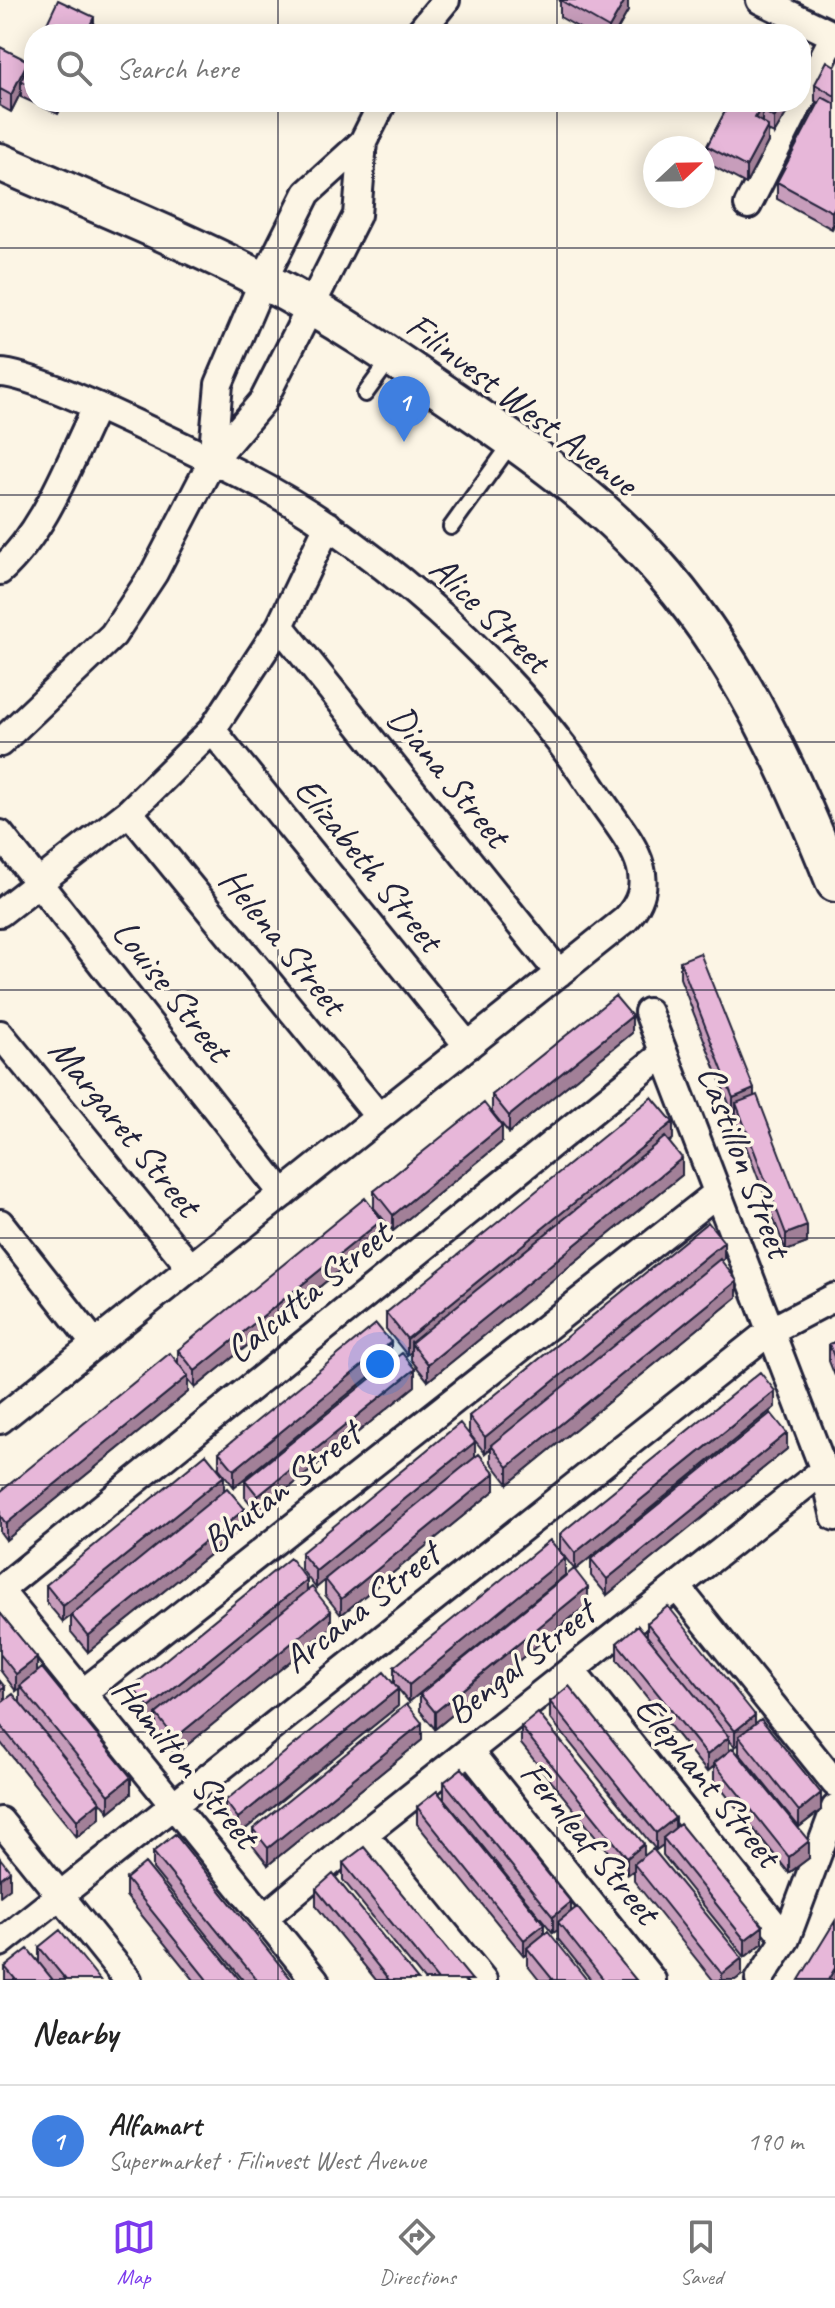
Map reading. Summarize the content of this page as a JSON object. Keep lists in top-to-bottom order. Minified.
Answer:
{"streets":{"street":["Filinvest West Avenue","Alice Street","Diana Street","Elizabeth Street","Helena Street","Louise Street","Margaret Street","Castillon Street","Calcutta Street","Bhutan Street","Arcana Street","Bengal Street","Hamilton Street","Elephant Street","Fernleaf Street"]},"crossings":[["Alice Street","Diana Street"],["Castillon Street","Calcutta Street"],["Castillon Street","Bhutan Street"],["Castillon Street","Arcana Street"],["Castillon Street","Bengal Street"],["Calcutta Street","Hamilton Street"],["Bhutan Street","Hamilton Street"],["Arcana Street","Hamilton Street"],["Bengal Street","Hamilton Street"],["Bengal Street","Elephant Street"],["Bengal Street","Fernleaf Street"]],"north":"right","page":{"search":"Search here","pins":"1","heading":"Nearby","list":[{"mark":"1","name":"Alfamart","note":"Supermarket · Filinvest West Avenue","value":"190 m"}],"nav":["Map","Directions","Saved"]}}
